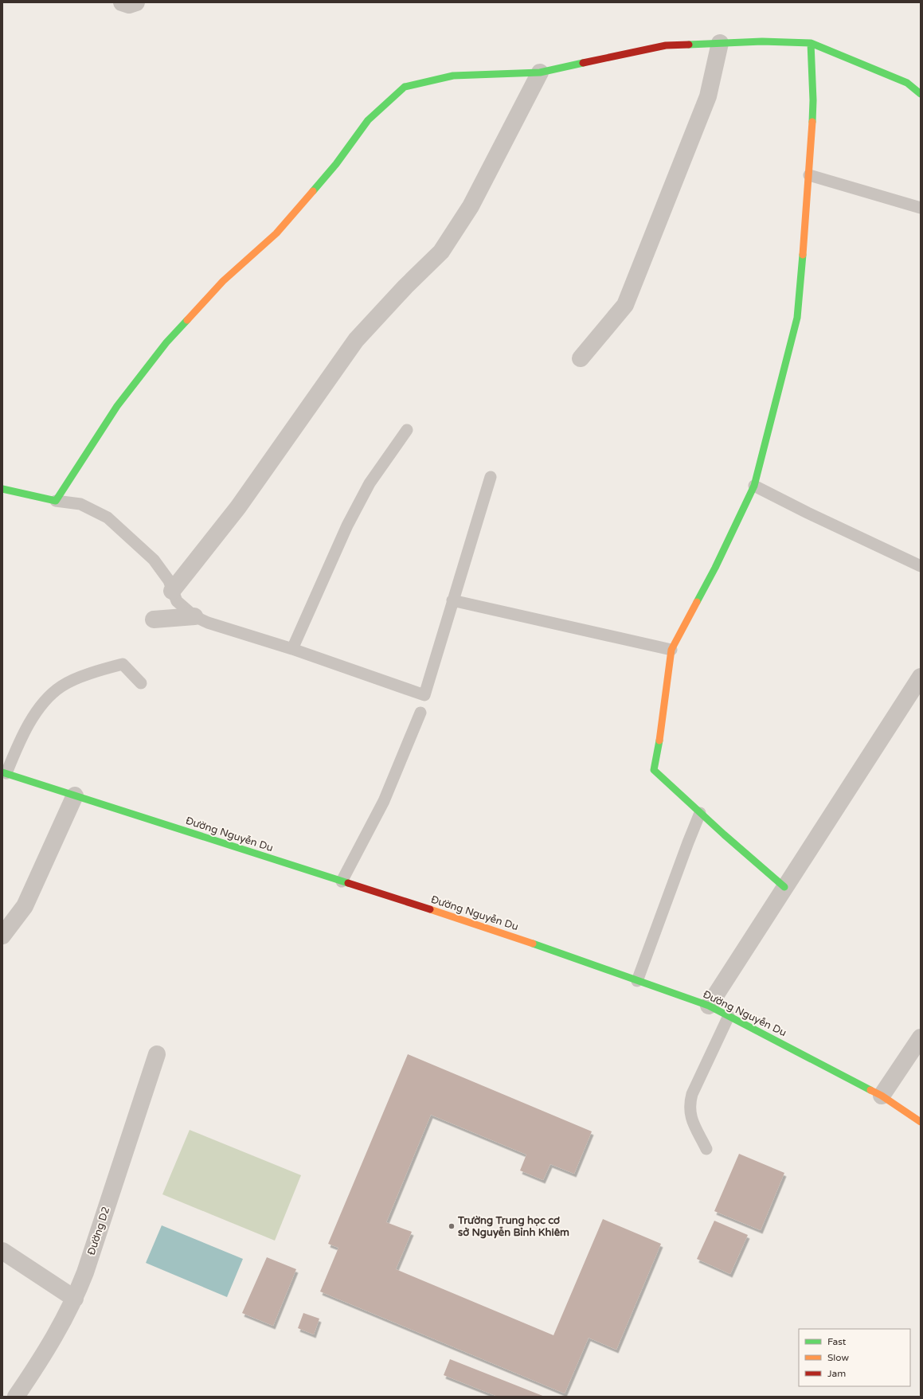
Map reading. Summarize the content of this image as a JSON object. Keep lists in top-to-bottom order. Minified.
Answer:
{"streets":{"street":["Đường Nguyễn Du","Đường D2"]},"places":["Trường Trung học cơ sở Nguyễn Bỉnh Khiêm"],"legend":["Fast","Slow","Jam"]}
